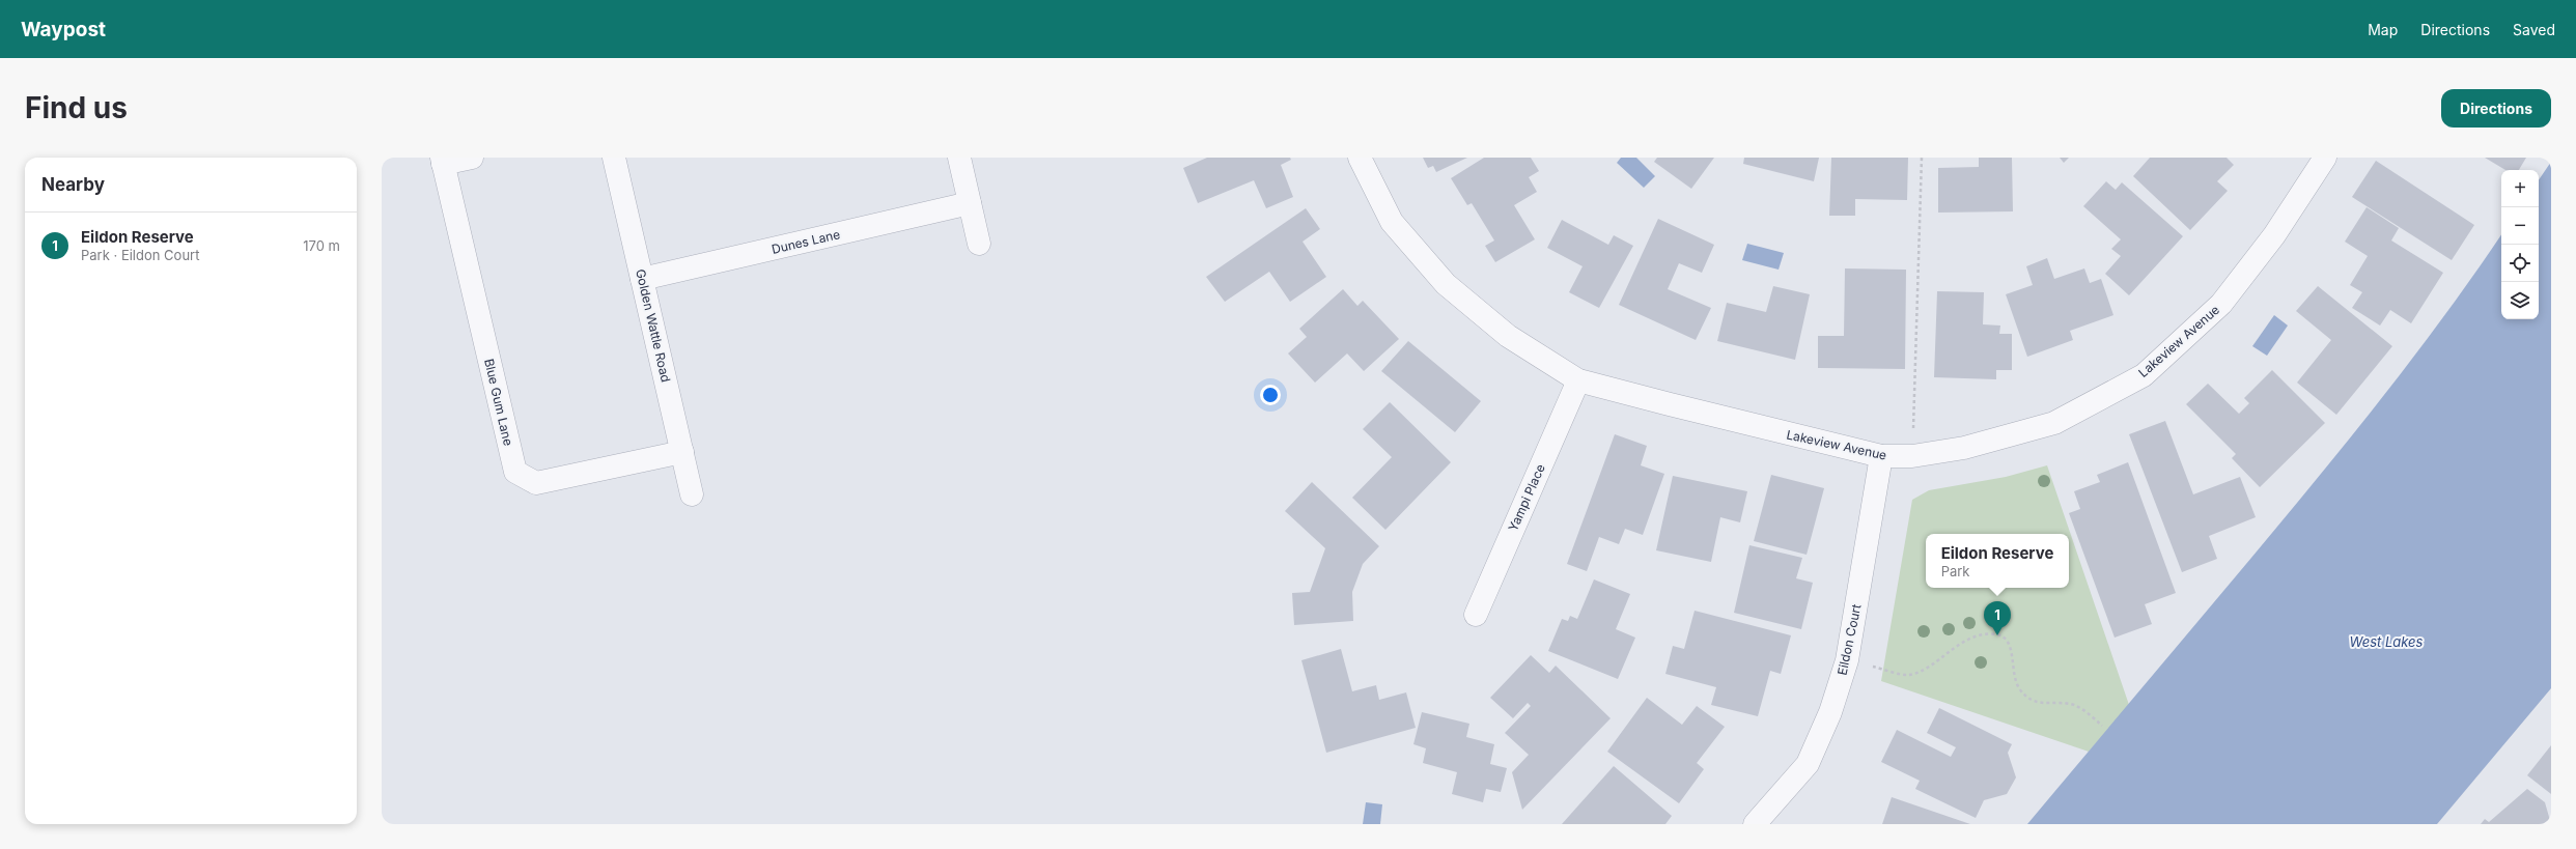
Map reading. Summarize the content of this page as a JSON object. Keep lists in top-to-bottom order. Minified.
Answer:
{"streets":{"street":["Dunes Lane","Golden Wattle Road","Lakeview Avenue","Blue Gum Lane","Yampi Place","Eildon Court"]},"crossings":[["Dunes Lane","Golden Wattle Road"],["Golden Wattle Road","Blue Gum Lane"],["Lakeview Avenue","Yampi Place"],["Lakeview Avenue","Eildon Court"]],"water":["West Lakes"],"page":{"header":"Waypost","nav":["Map","Directions","Saved"],"buttons":"Directions","title":"Find us","heading":"Nearby","map_buttons":["+","−"],"list":[{"mark":"1","name":"Eildon Reserve","note":"Park · Eildon Court","value":"170 m"}],"popup":["Eildon Reserve","Park"],"pins":"1"}}
